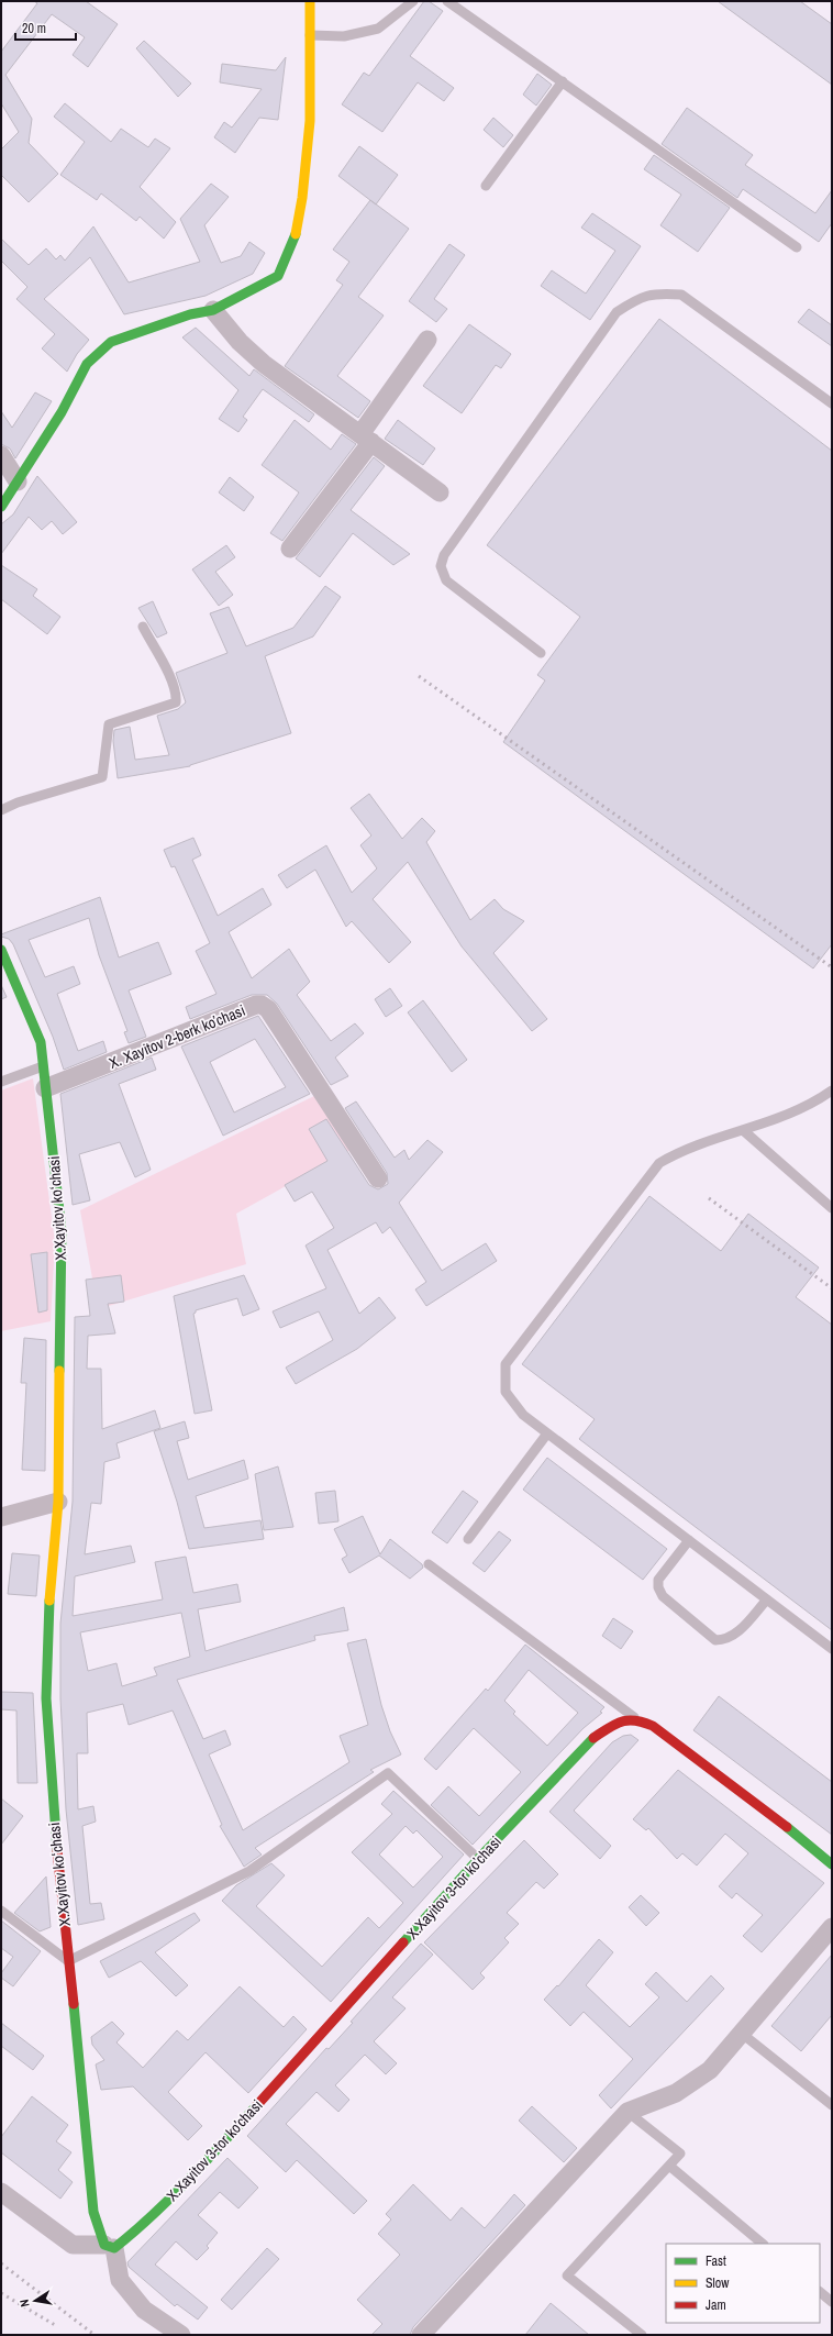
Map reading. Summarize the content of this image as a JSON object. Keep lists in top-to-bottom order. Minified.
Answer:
{"streets":{"street":["X. Xayitov 2-berk koʼchasi","X.Xayitov koʻchasi","X.Xayitov 3-tor koʼchasi"]},"crossings":[["X. Xayitov 2-berk koʼchasi","X.Xayitov koʻchasi"],["X.Xayitov koʻchasi","X.Xayitov 3-tor koʼchasi"]],"legend":["Fast","Slow","Jam"],"scale_bar":"20 m","north":"left"}
